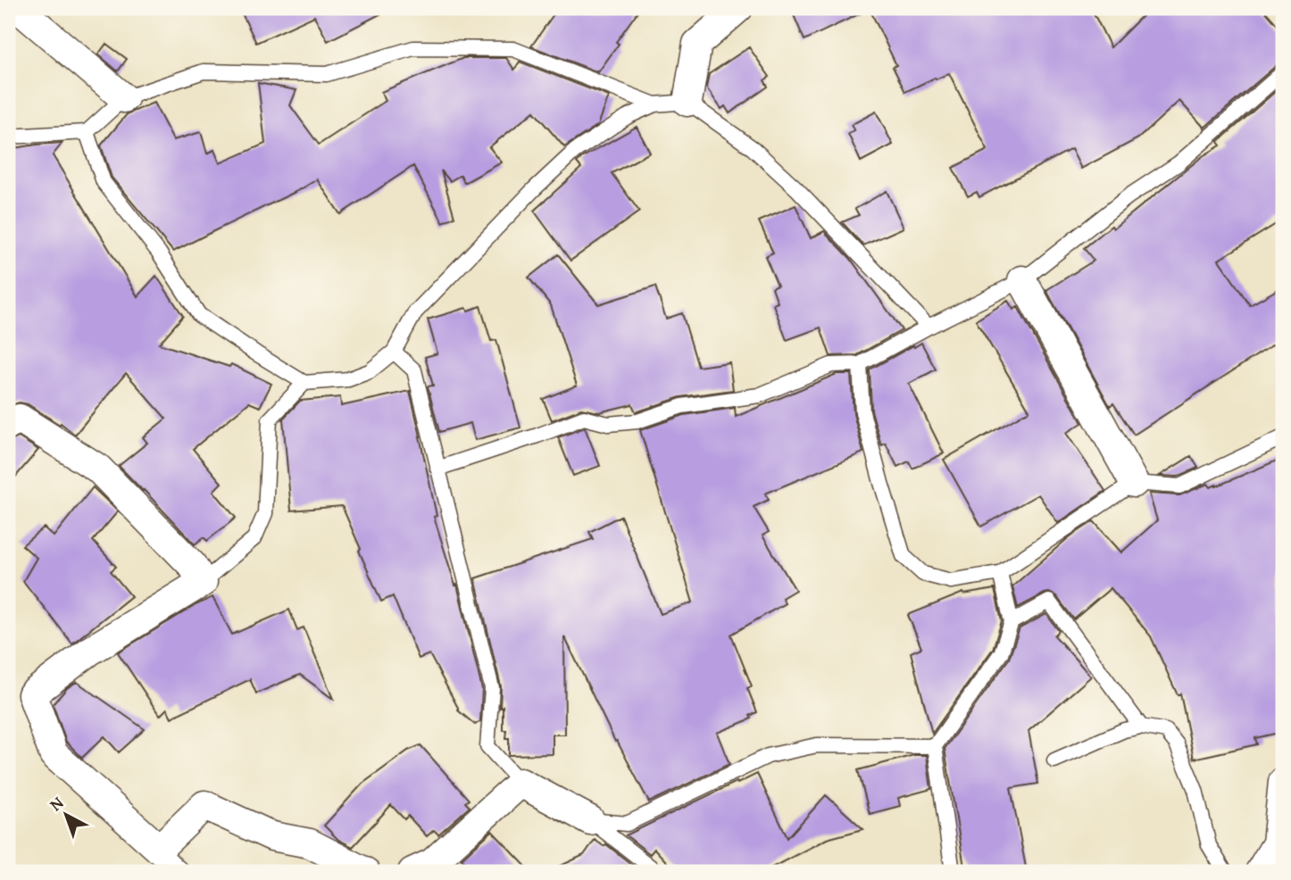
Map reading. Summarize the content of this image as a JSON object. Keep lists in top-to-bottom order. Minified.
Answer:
{"north":"top left"}
